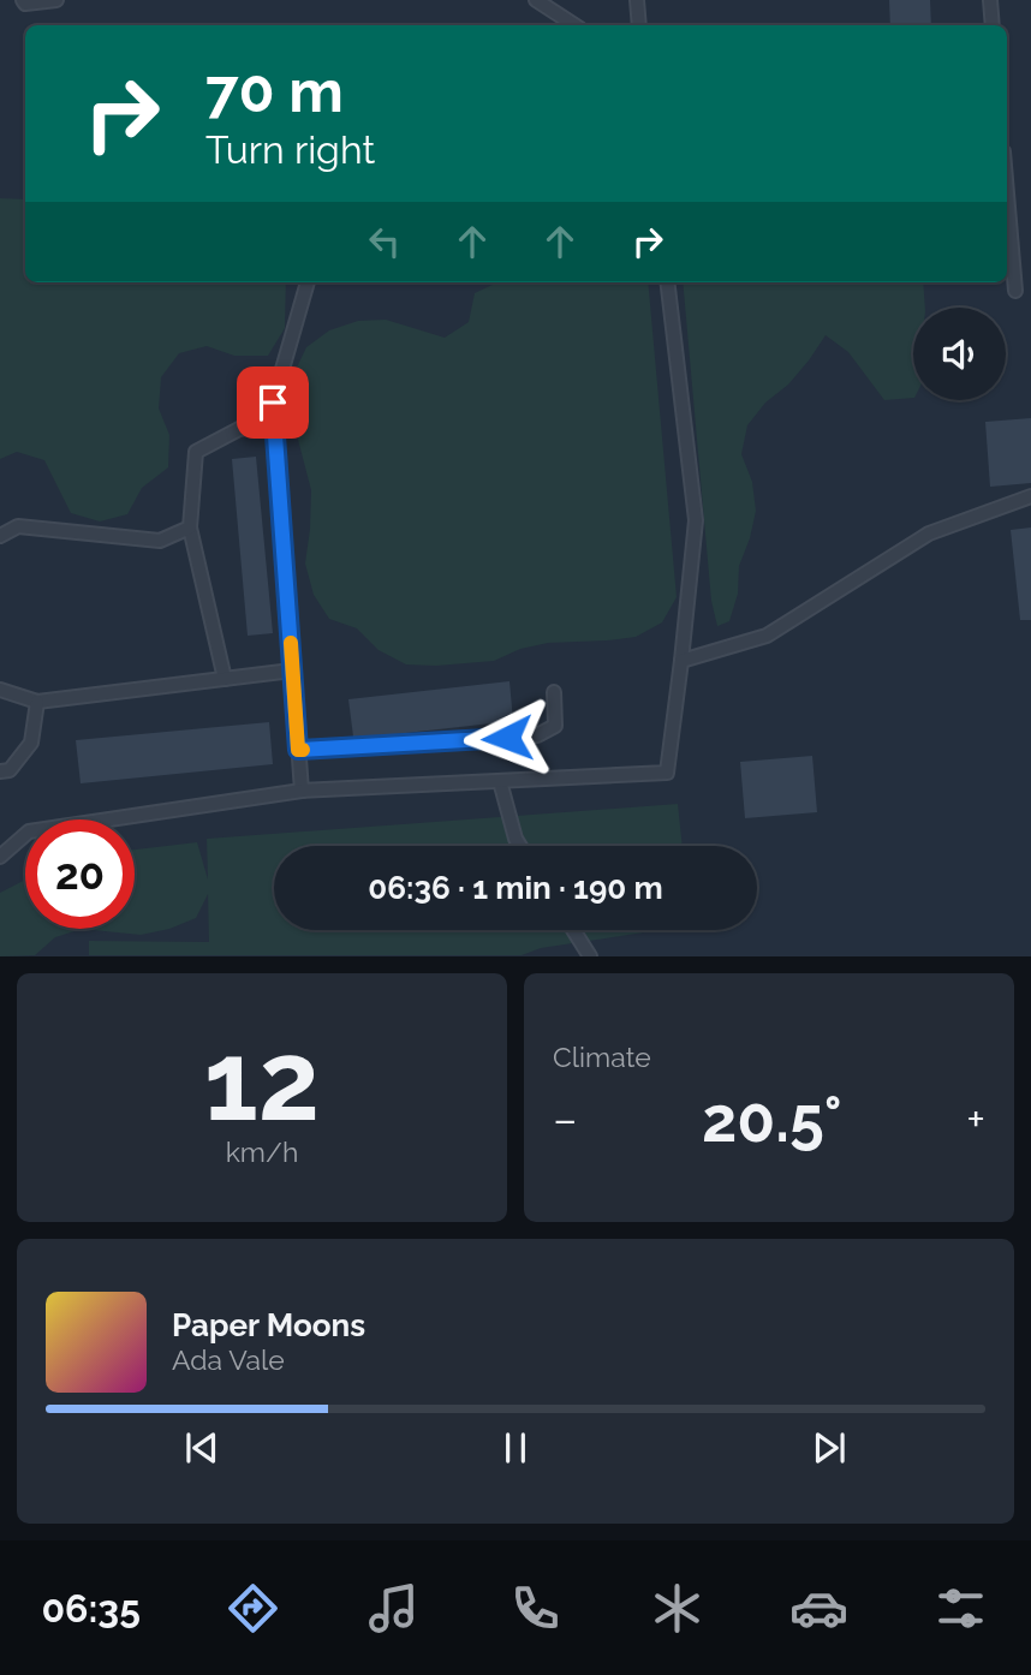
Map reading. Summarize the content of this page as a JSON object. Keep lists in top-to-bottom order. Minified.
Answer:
{"page":{"turn":["70 m","Turn right"],"limit":"20","trip":"06:36 · 1 min · 190 m","tile":[["12","km/h"],"Climate"],"heat":["−","20.5°","+"],"song":["Paper Moons","Ada Vale"],"tabs":"06:35"}}
